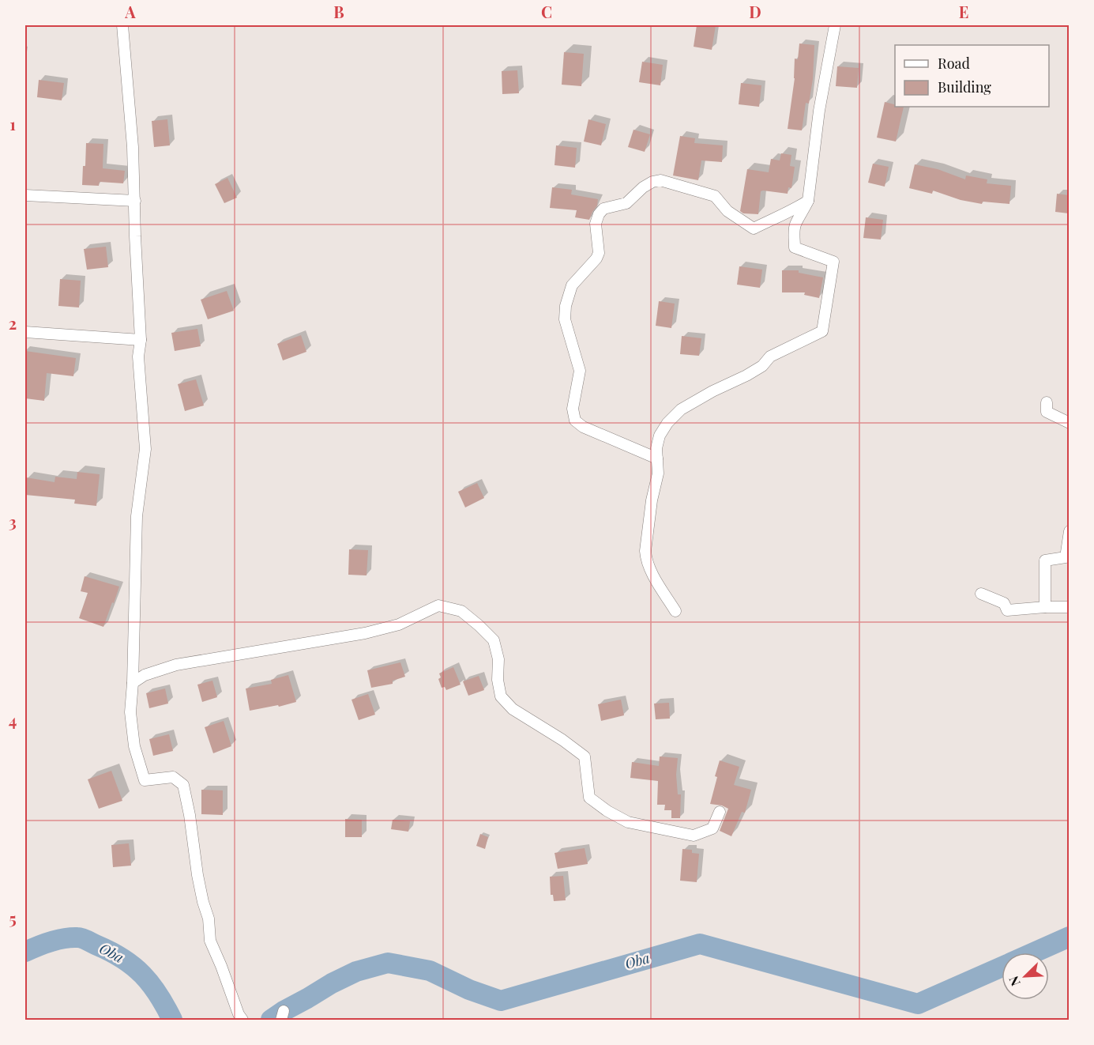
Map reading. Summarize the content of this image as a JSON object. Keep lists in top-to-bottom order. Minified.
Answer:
{"water":["Oba"],"legend":["Road","Building"],"north":"bottom left","grid":{"columns":["A","B","C","D","E"],"rows":["1","2","3","4","5"]}}
